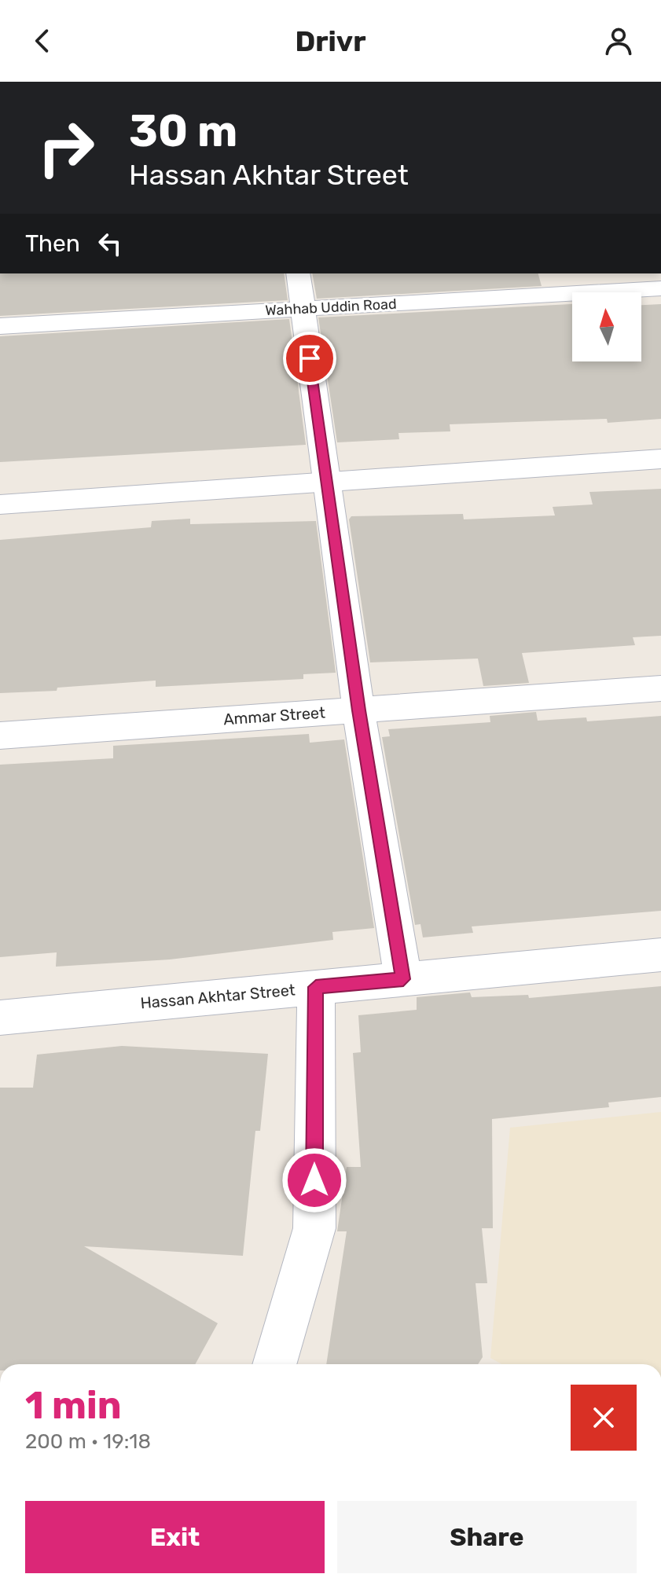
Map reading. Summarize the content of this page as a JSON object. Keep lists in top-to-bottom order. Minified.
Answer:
{"streets":{"street":["Wahhab Uddin Road","Ammar Street","Hassan Akhtar Street"]},"north":"top","page":{"header":"Drivr","turn":["30 m","Hassan Akhtar Street"],"then":"Then","heading":["1 min","200 m · 19:18"],"buttons":["Exit","Share"]}}
